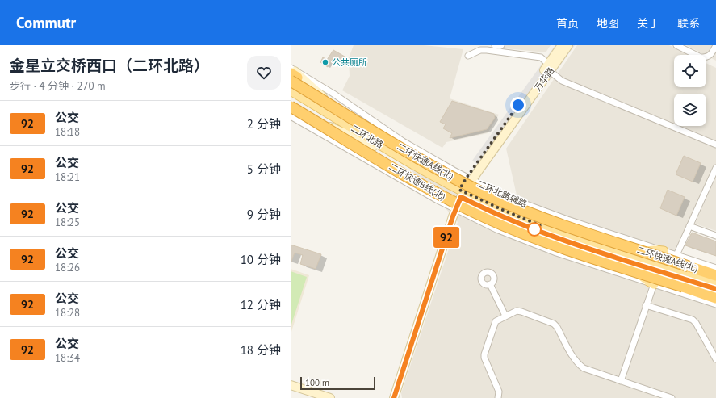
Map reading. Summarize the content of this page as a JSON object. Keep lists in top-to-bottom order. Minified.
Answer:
{"streets":{"highway":["二环快速A线(北)","二环快速B线(北)"],"main road":["二环北路"],"street":["万华路","二环北路辅路"]},"crossings":[["万华路","二环北路"],["万华路","二环北路辅路"],["二环北路","二环快速A线(北)"],["二环北路","二环快速B线(北)"],["二环快速A线(北)","二环快速B线(北)"]],"places":["公共厕所"],"lines":["bus line 92"],"scale_bar":"100 m","page":{"header":"Commutr","nav":["首页","地图","关于","联系"],"heading":["金星立交桥西口（二环北路）","步行 · 4 分钟 · 270 m"],"on_map":"92","list":[{"mark":"92","name":"公交","note":"18:18","value":"2 分钟"},{"mark":"92","name":"公交","note":"18:21","value":"5 分钟"},{"mark":"92","name":"公交","note":"18:25","value":"9 分钟"},{"mark":"92","name":"公交","note":"18:26","value":"10 分钟"},{"mark":"92","name":"公交","note":"18:28","value":"12 分钟"},{"mark":"92","name":"公交","note":"18:34","value":"18 分钟"}],"scale":"100 m"}}
